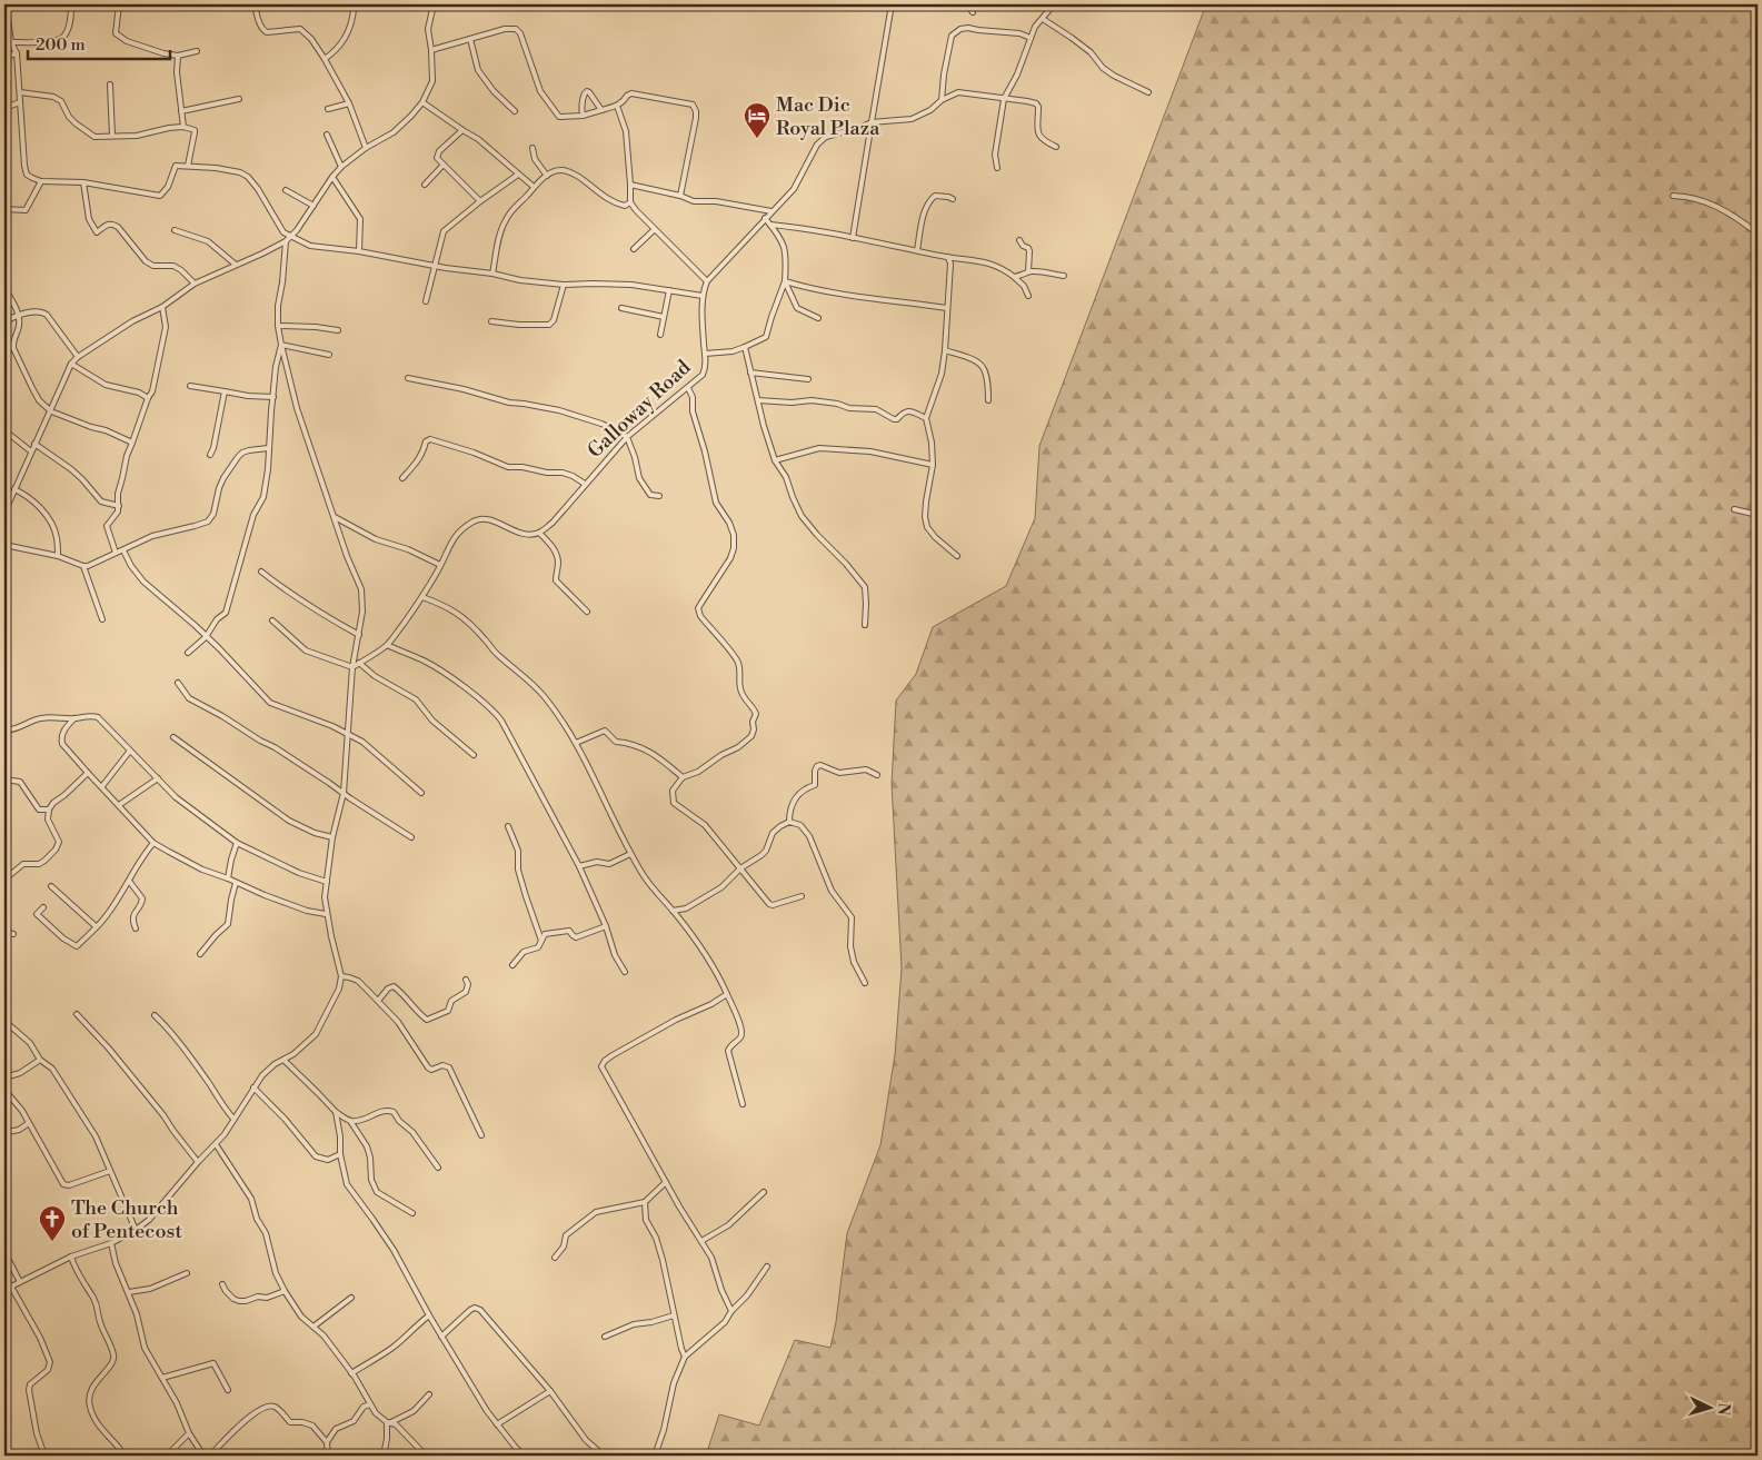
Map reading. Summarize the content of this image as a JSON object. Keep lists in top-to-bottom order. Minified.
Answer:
{"streets":{"street":["Galloway Road"]},"places":{"hotel":["Mac Dic Royal Plaza"],"church":["The Church of Pentecost"]},"scale_bar":"200 m","north":"right"}
